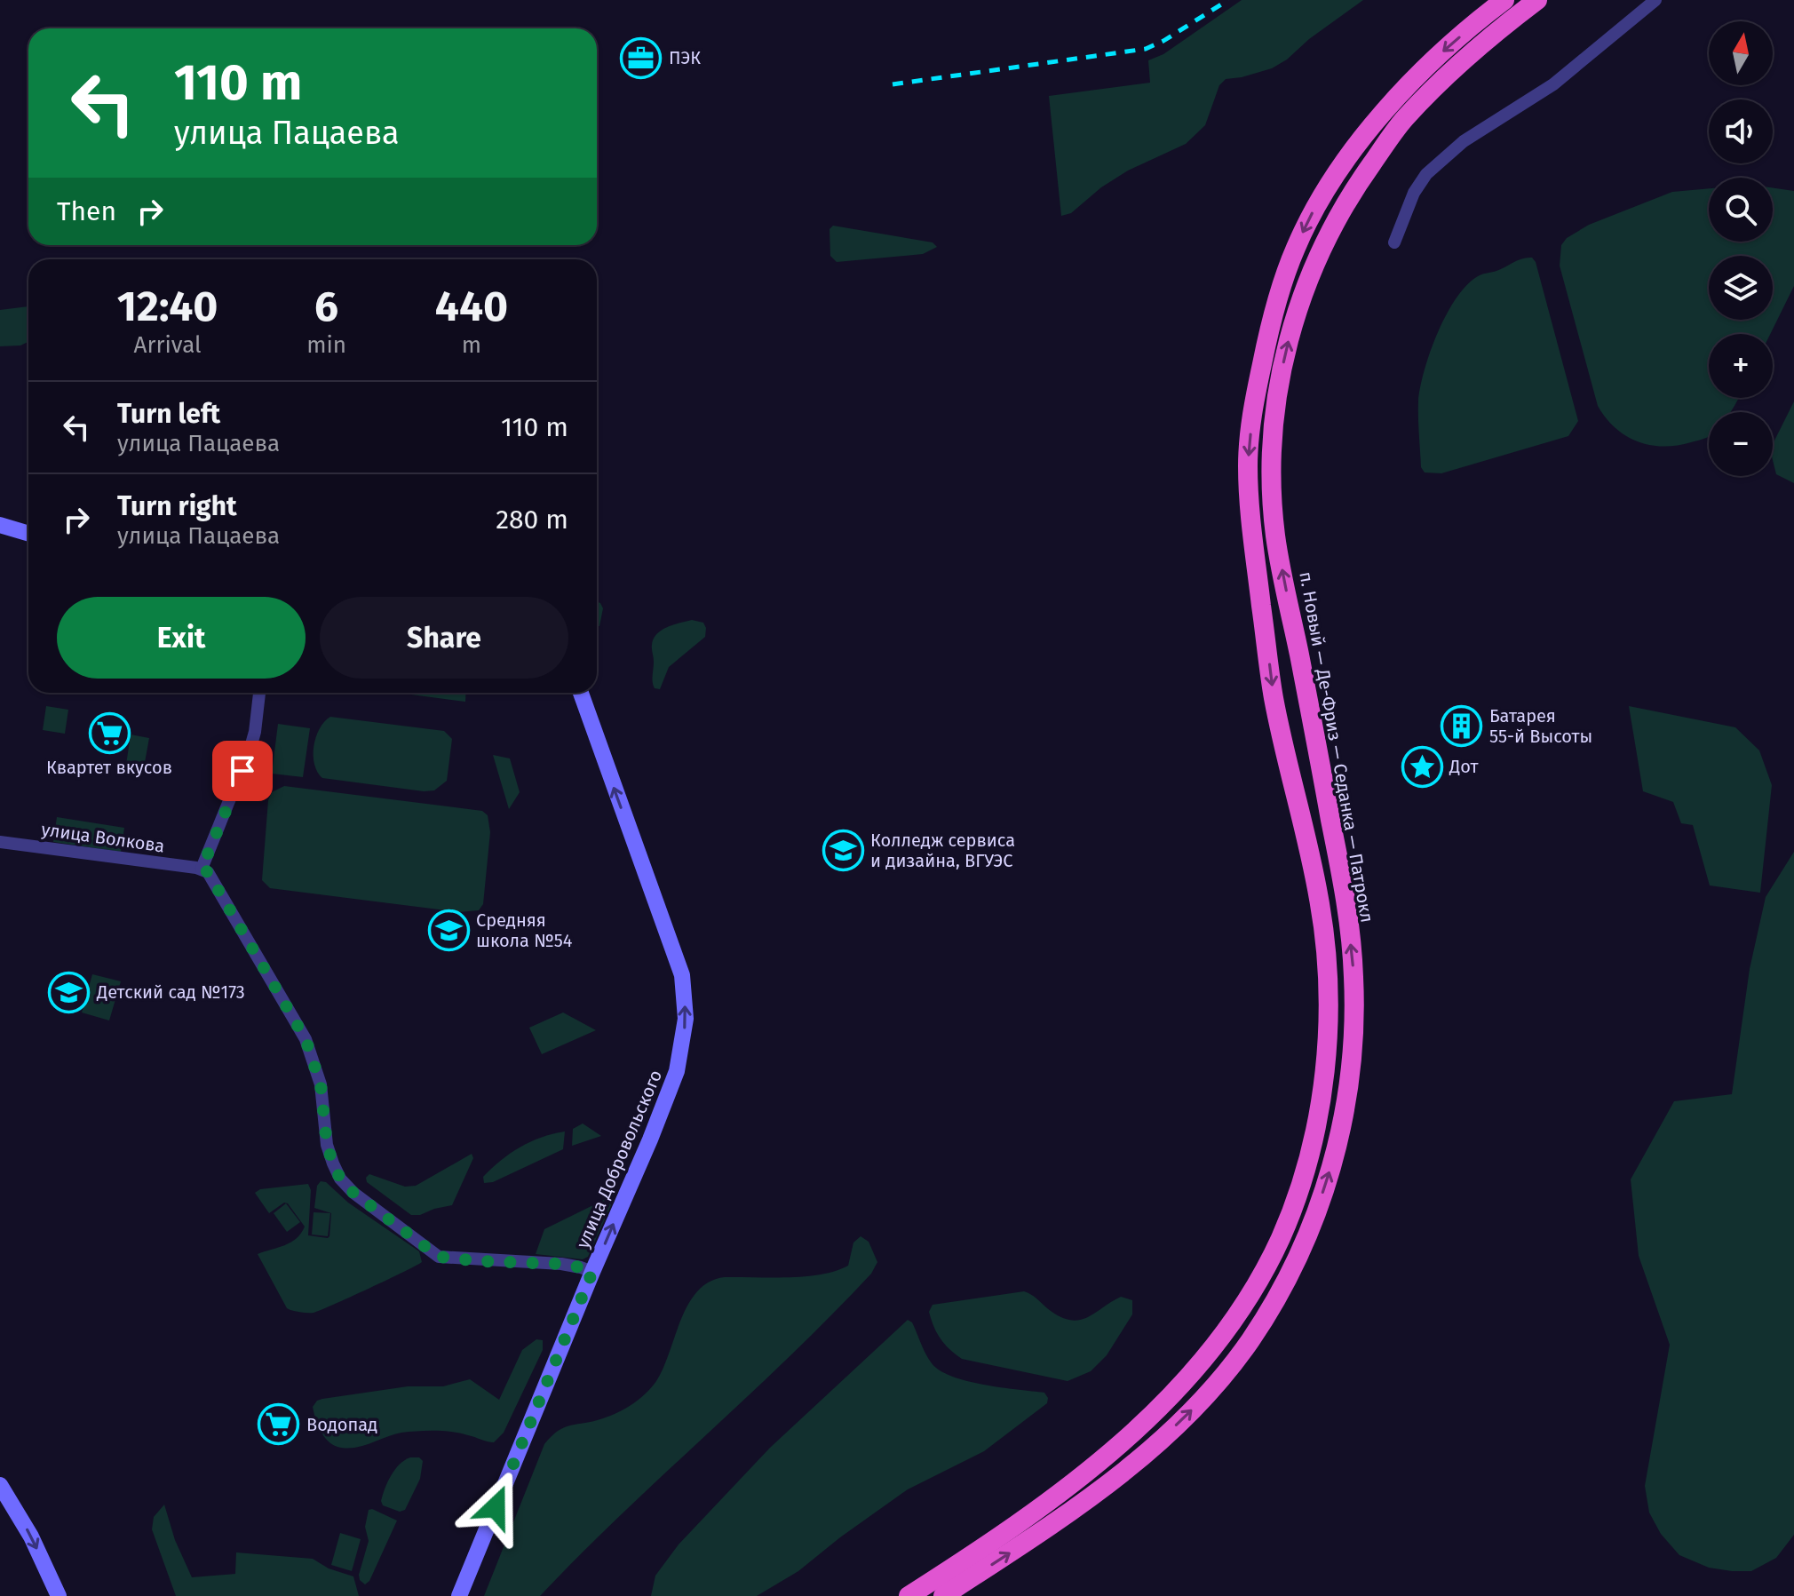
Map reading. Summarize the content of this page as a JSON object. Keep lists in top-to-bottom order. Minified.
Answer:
{"streets":{"highway":["п. Новый — Де-Фриз — Седанка — Патрокл"],"main road":["улица Добровольского"],"street":["улица Волкова"]},"one_way":["улица Добровольского"],"places":{"office":["ПЭК"],"building":["Батарея 55-й Высоты"],"supermarket":["Квартет вкусов","Водопад"],"place":["Дот"],"school or university":["Колледж сервиса и дизайна, ВГУЭС","Средняя школа №54","Детский сад №173"]},"north":"top","page":{"map_buttons":["+","−"],"turn":["110 m","улица Пацаева"],"then":"Then","eta":["12:40","Arrival","6","min","440","m"],"list":[{"name":"Turn left","note":"улица Пацаева","value":"110 m"},{"name":"Turn right","note":"улица Пацаева","value":"280 m"}],"buttons":["Exit","Share"]}}
